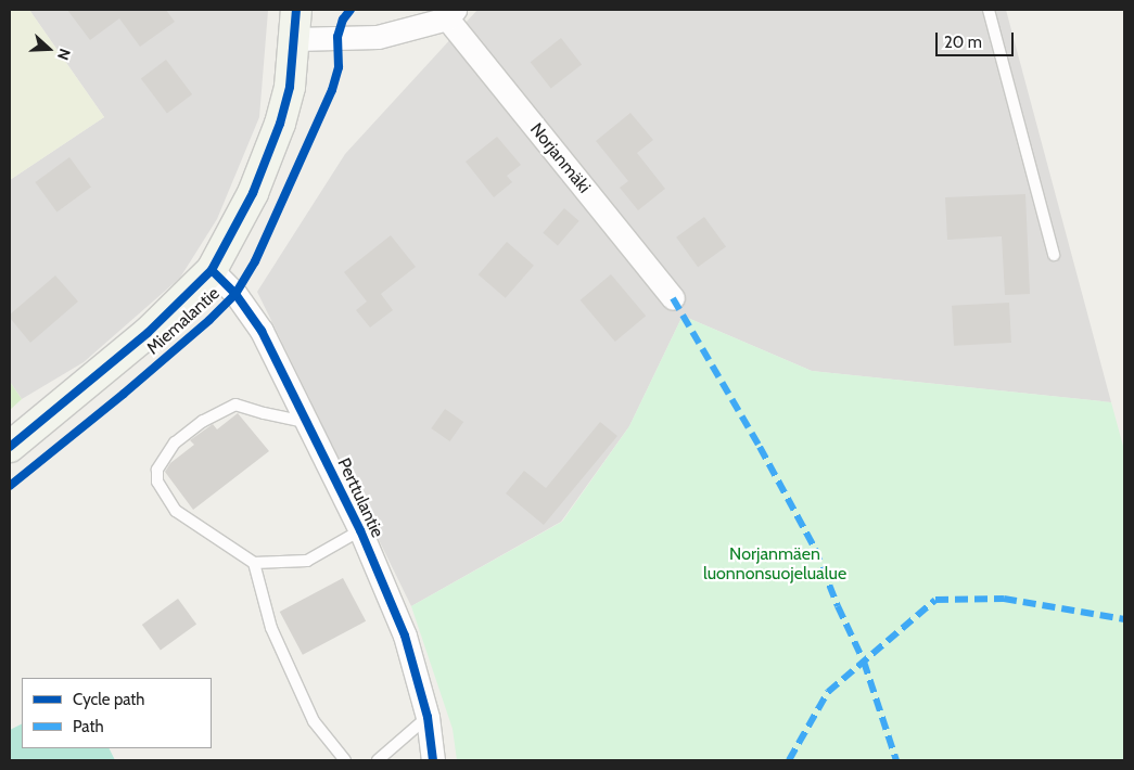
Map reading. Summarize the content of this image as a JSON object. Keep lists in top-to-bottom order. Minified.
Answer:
{"streets":{"street":["Norjanmäki","Miemalantie","Perttulantie"]},"crossings":[["Miemalantie","Perttulantie"]],"parks":["Norjanmäen luonnonsuojelualue"],"legend":["Cycle path","Path"],"scale_bar":"20 m","north":"right"}
